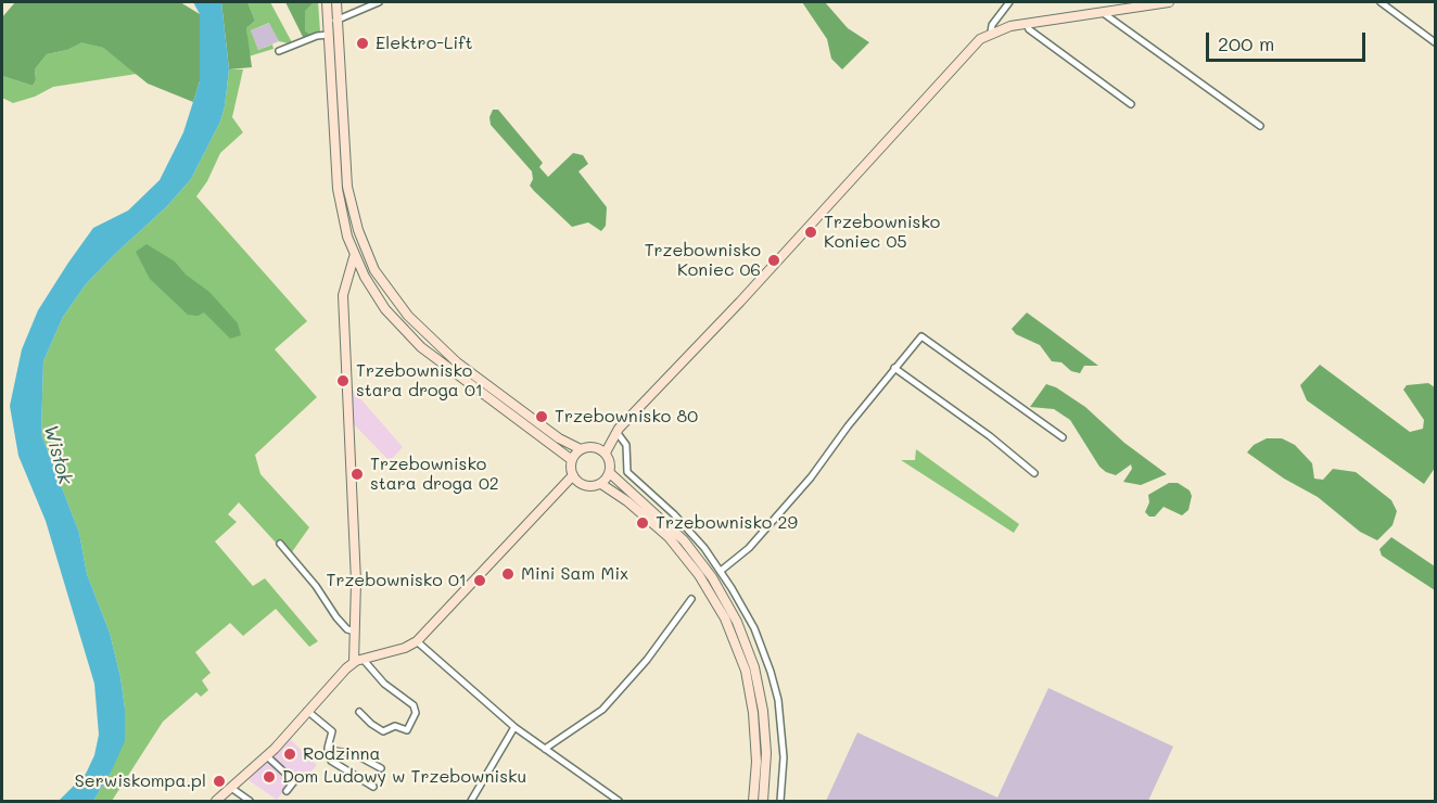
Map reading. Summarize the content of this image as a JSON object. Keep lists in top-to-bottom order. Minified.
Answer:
{"water":["Wisłok"],"places":["Elektro-Lift","Trzebownisko Koniec 05","Trzebownisko Koniec 06","Trzebownisko stara droga 01","Trzebownisko 80","Trzebownisko stara droga 02","Trzebownisko 29","Mini Sam Mix","Trzebownisko 01","Rodzinna","Dom Ludowy w Trzebownisku","Serwiskompa.pl"],"scale_bar":"200 m"}
